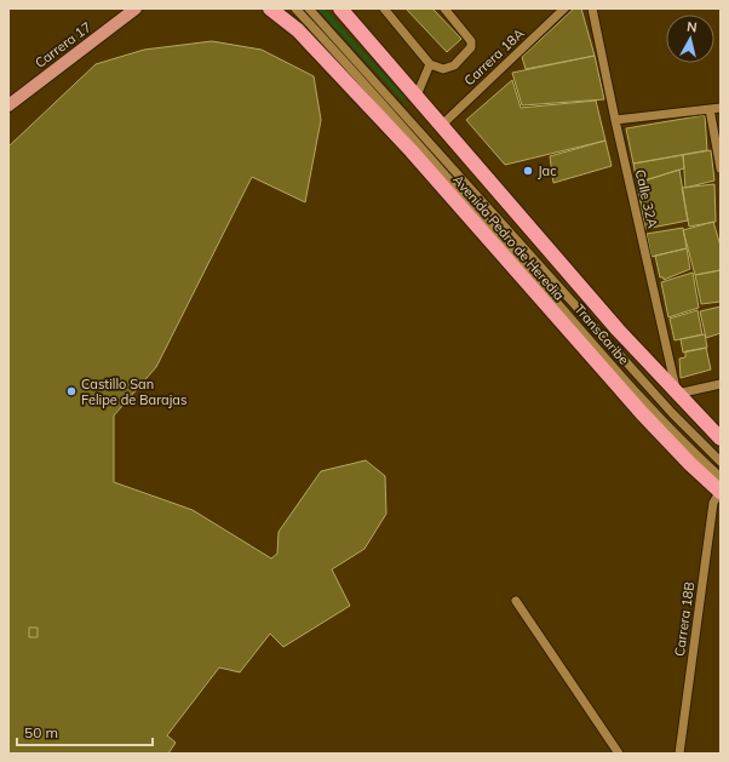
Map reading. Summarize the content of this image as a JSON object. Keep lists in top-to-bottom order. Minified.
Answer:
{"streets":{"highway":["Avenida Pedro de Heredia"],"main road":["Carrera 17"],"street":["Carrera 18A","Calle 32A","TransCaribe","Carrera 18B"]},"crossings":[["Carrera 18A","Avenida Pedro de Heredia"],["Calle 32A","Avenida Pedro de Heredia"],["Avenida Pedro de Heredia","Carrera 18B"]],"places":["Jac","Castillo San Felipe de Barajas"],"scale_bar":"50 m","north":"top"}
